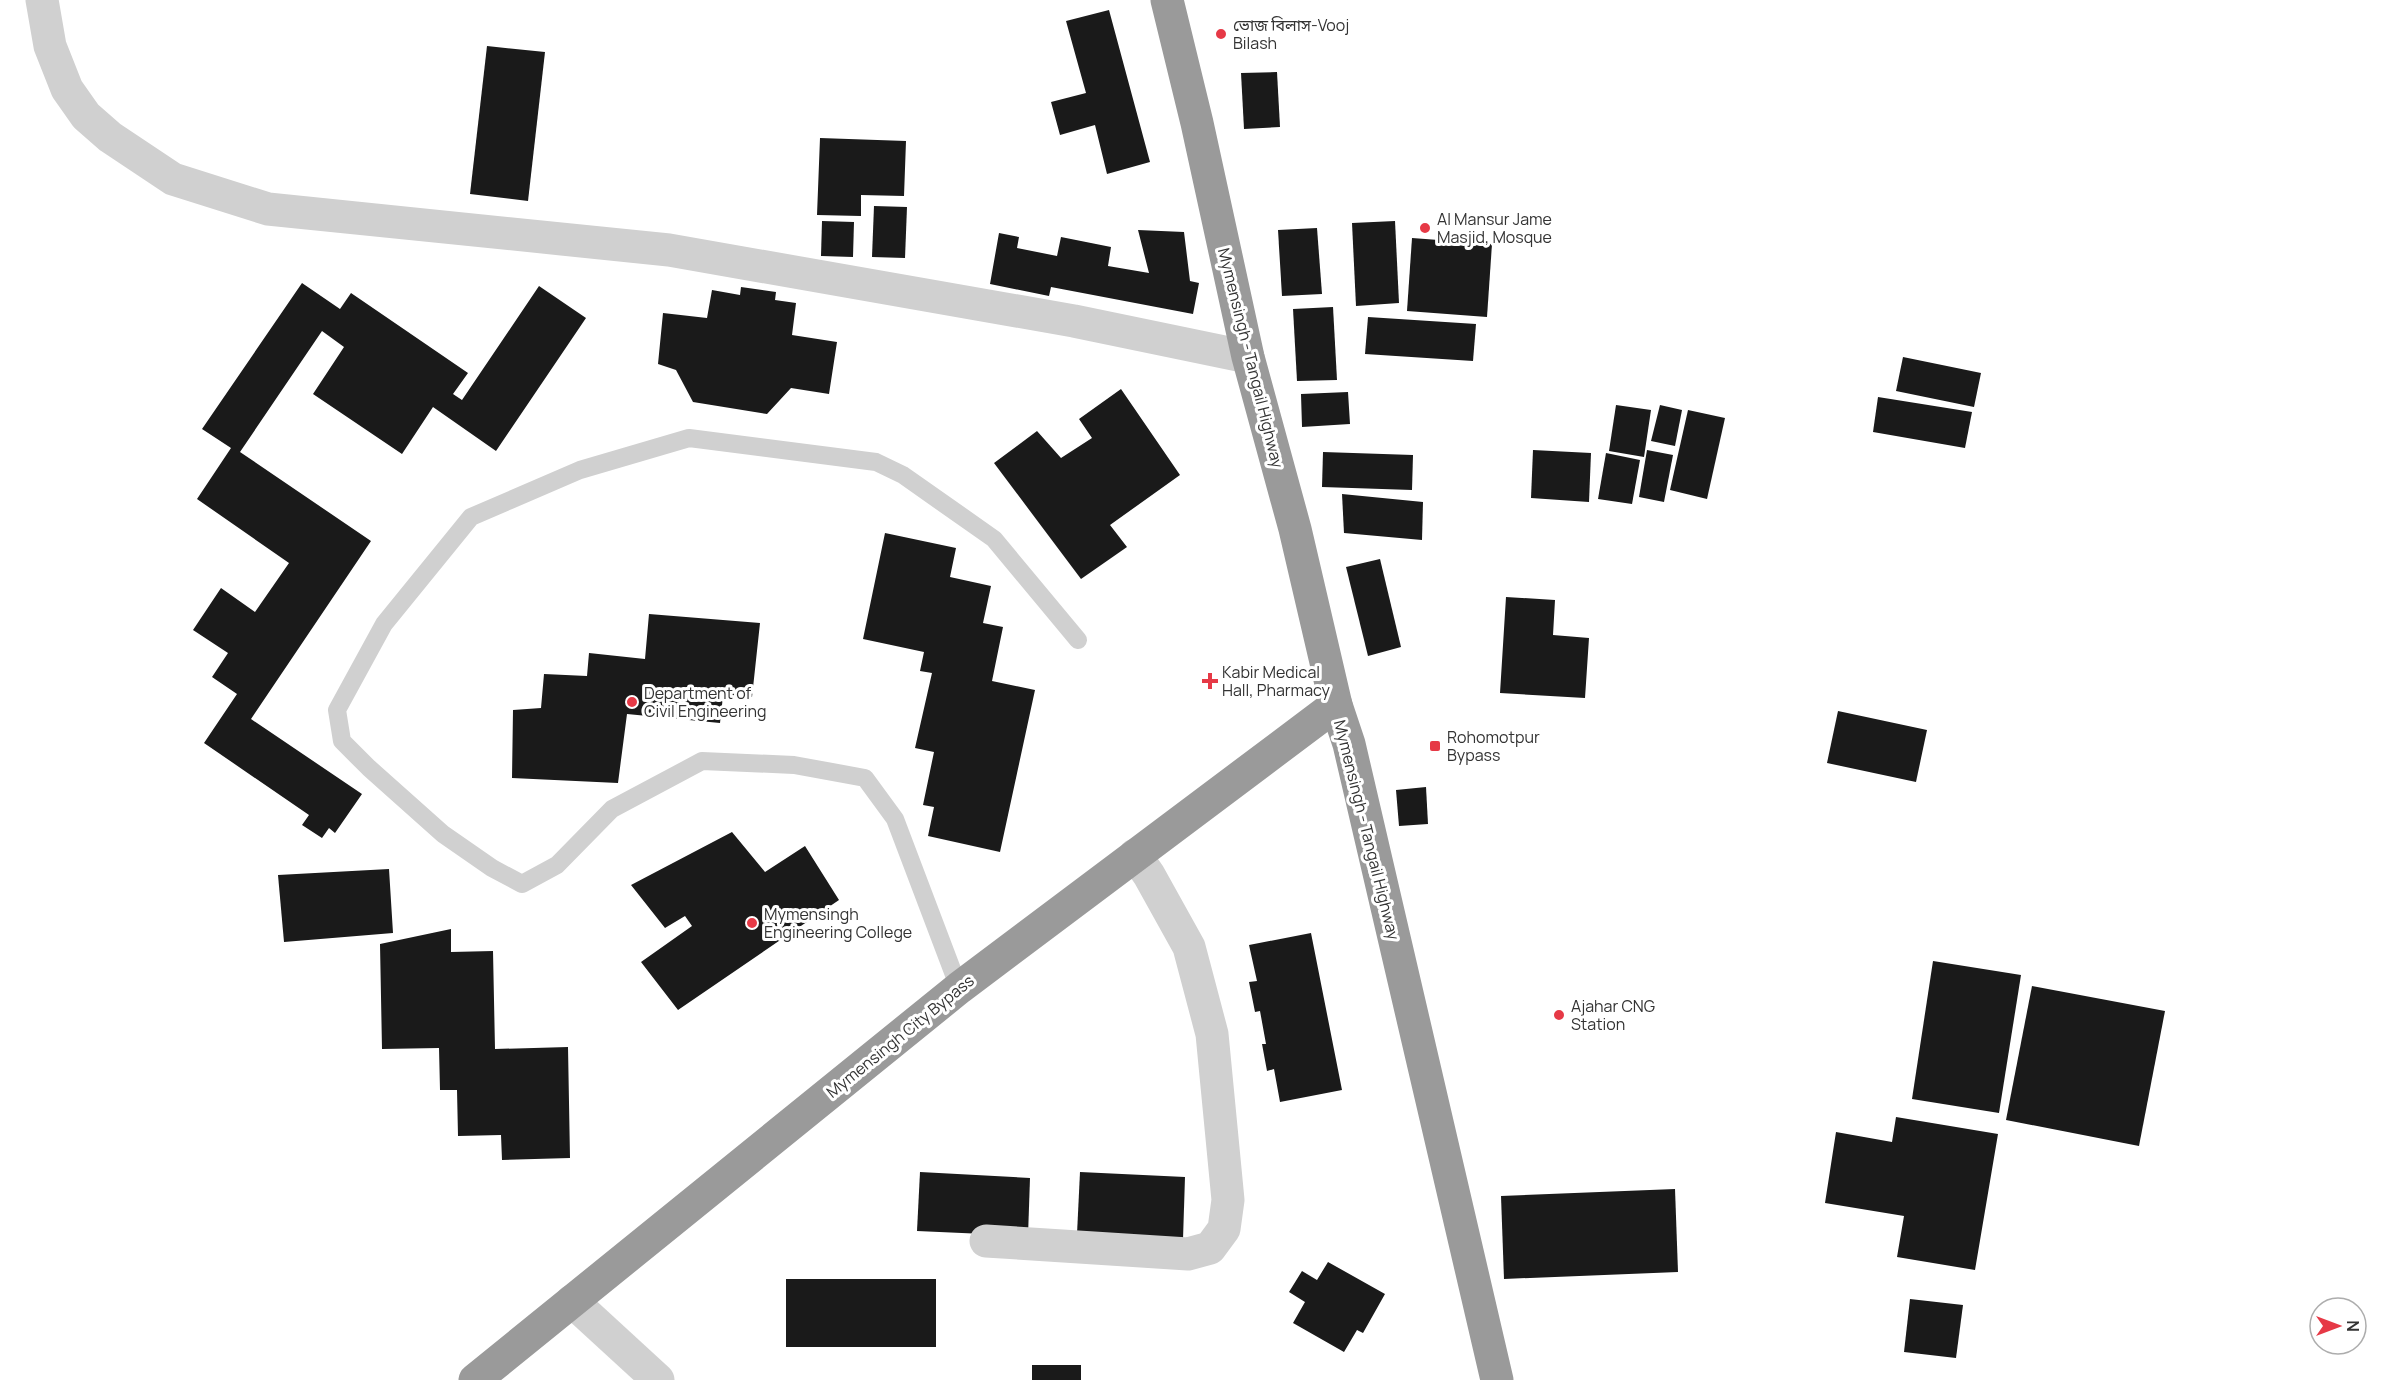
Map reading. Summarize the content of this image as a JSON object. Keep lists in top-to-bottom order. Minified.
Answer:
{"streets":{"highway":["Mymensingh - Tangail Highway","Mymensingh City Bypass"]},"crossings":[["Mymensingh - Tangail Highway","Mymensingh City Bypass"]],"places":{"other":["ভোজ বিলাস-Vooj Bilash","Al Mansur Jame Masjid, Mosque","Department of Civil Engineering","Mymensingh Engineering College","Ajahar CNG Station"],"health":["Kabir Medical Hall, Pharmacy"],"transit":["Rohomotpur Bypass"]},"north":"right"}
